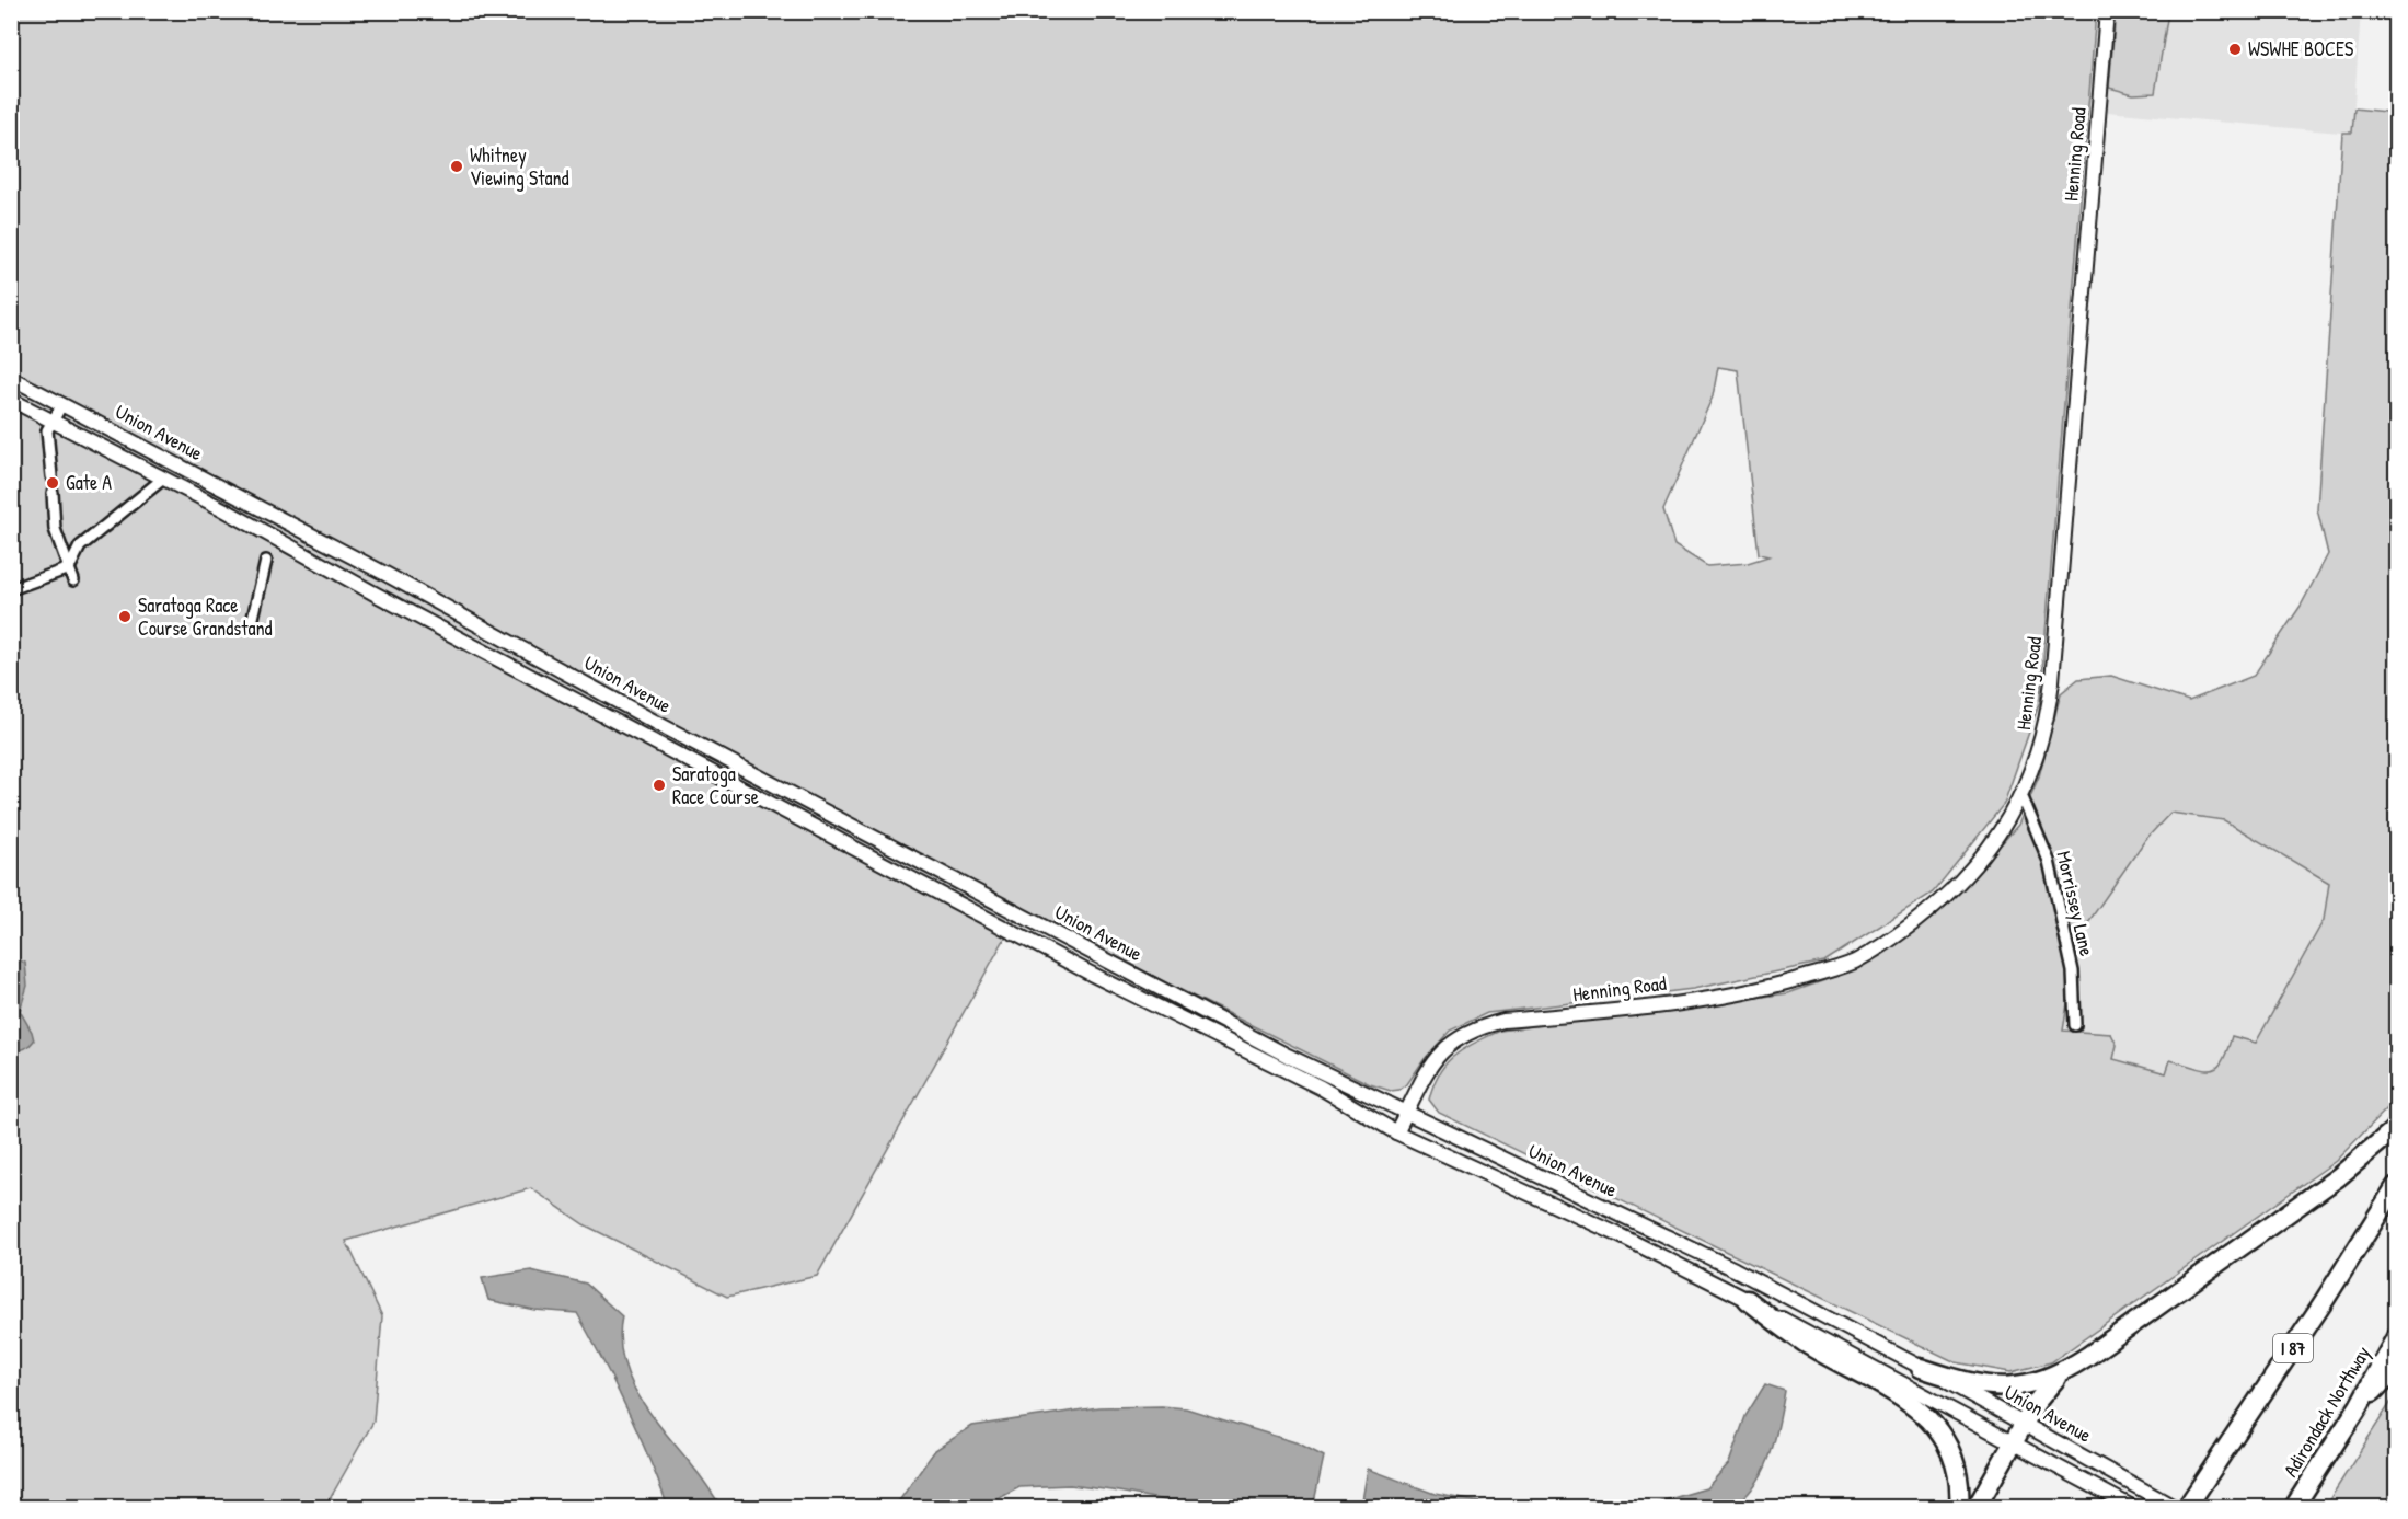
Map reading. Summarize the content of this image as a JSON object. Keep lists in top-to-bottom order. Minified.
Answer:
{"streets":{"highway":["I 87","Adirondack Northway"],"main road":["Henning Road","Union Avenue"],"street":["Morrissey Lane"]},"crossings":[["Henning Road","Union Avenue"],["Henning Road","Morrissey Lane"]],"places":["WSWHE BOCES","Whitney Viewing Stand","Gate A","Saratoga Race Course Grandstand","Saratoga Race Course"]}
